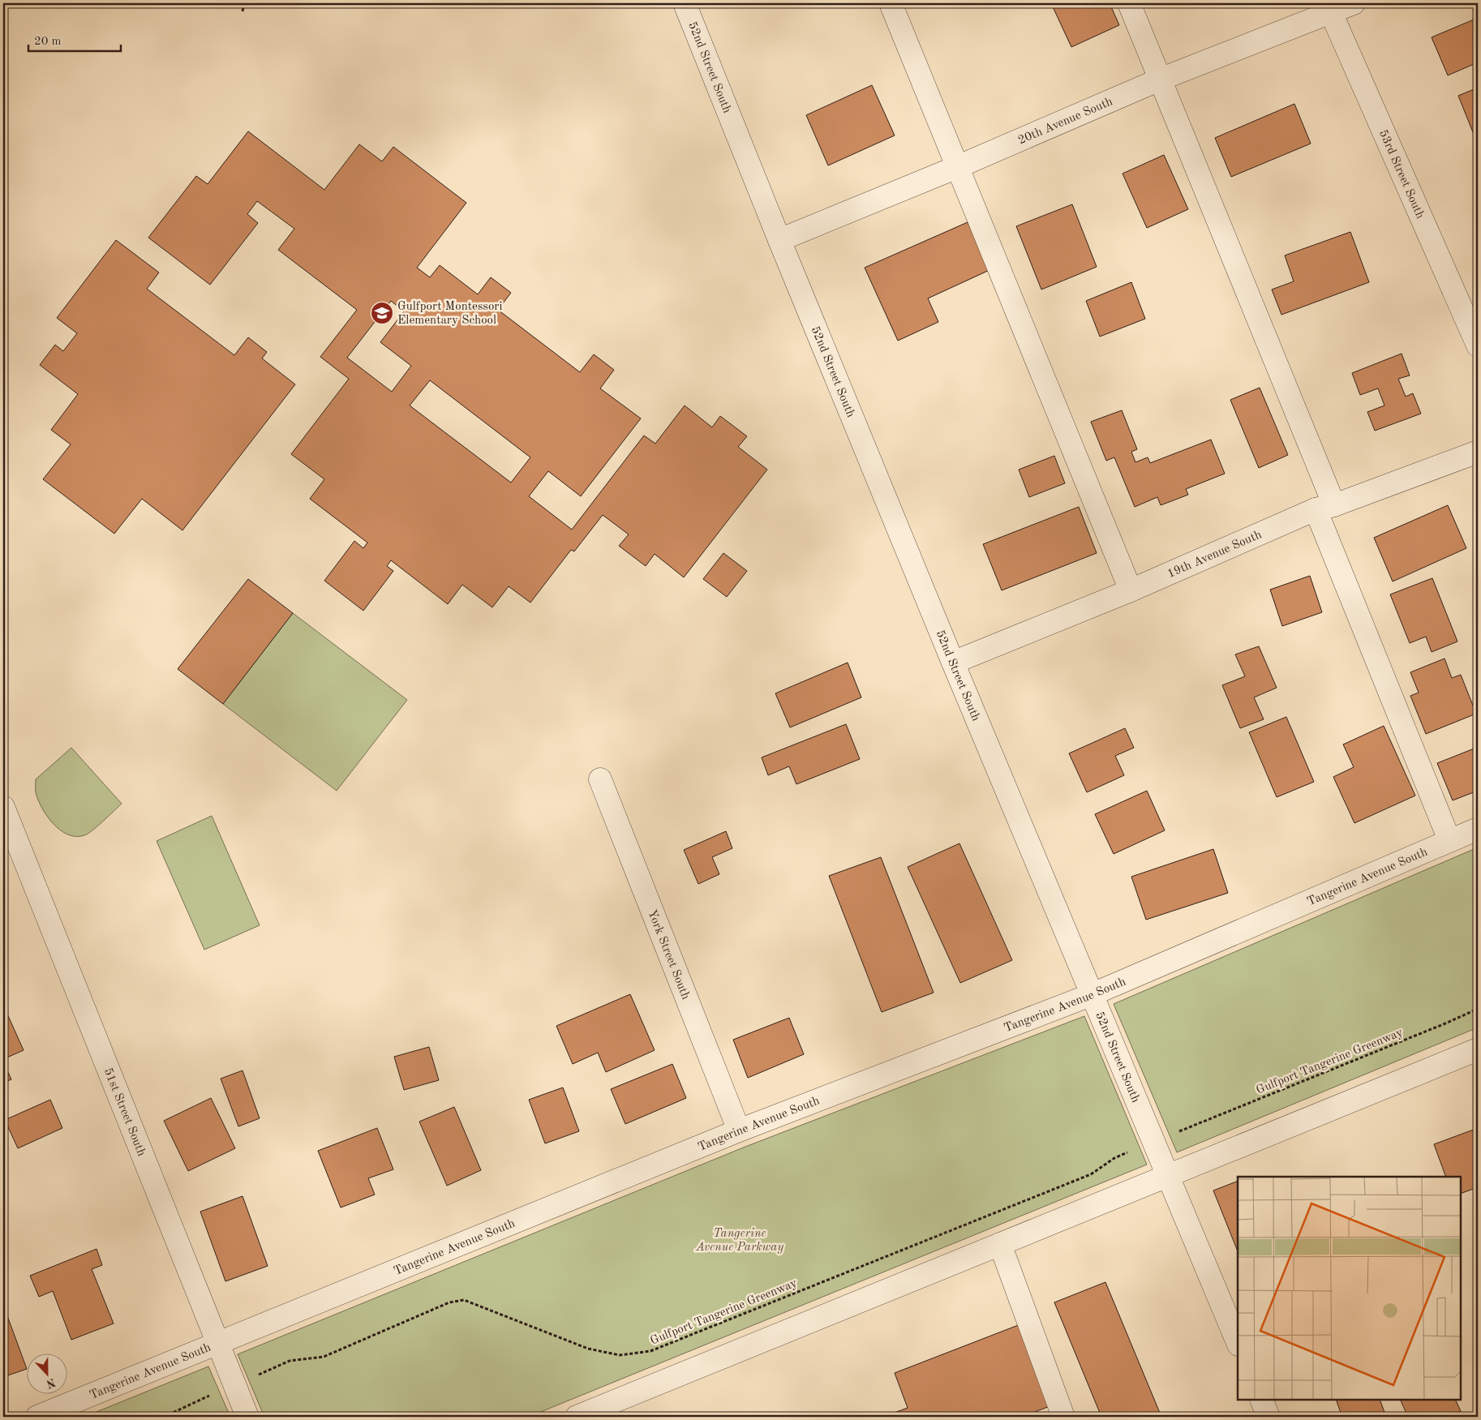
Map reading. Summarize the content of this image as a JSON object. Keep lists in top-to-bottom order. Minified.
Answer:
{"streets":{"street":["52nd Street South","20th Avenue South","53rd Street South","19th Avenue South","Tangerine Avenue South","York Street South","51st Street South"],"path":["Gulfport Tangerine Greenway"]},"crossings":[["52nd Street South","20th Avenue South"],["52nd Street South","19th Avenue South"],["52nd Street South","Tangerine Avenue South"],["20th Avenue South","53rd Street South"],["Tangerine Avenue South","York Street South"],["Tangerine Avenue South","51st Street South"]],"parks":["Tangerine Avenue Parkway"],"places":{"school or university":["Gulfport Montessori Elementary School"]},"scale_bar":"20 m","north":"bottom"}
